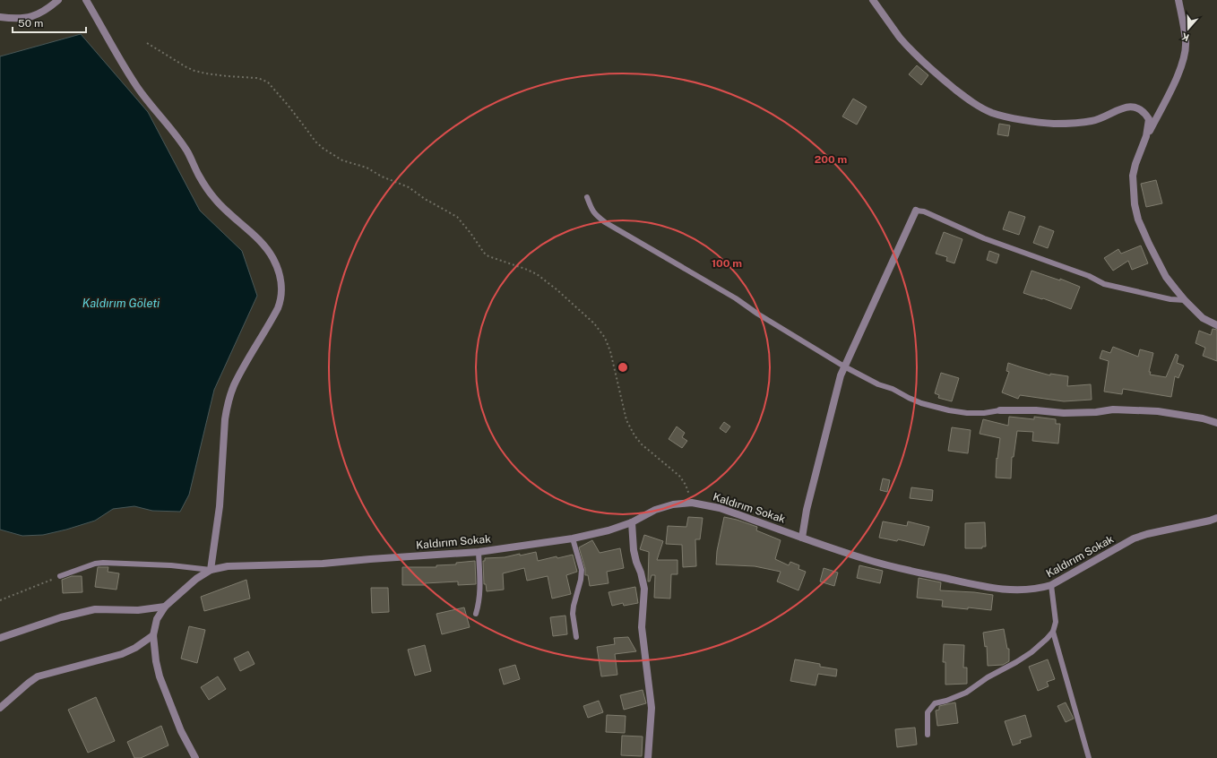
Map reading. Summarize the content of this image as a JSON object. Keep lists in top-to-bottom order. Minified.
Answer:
{"streets":{"street":["Kaldırım Sokak"]},"water":["Kaldırım Göleti"],"scale_bar":"50 m","north":"bottom","rings":["200 m","100 m"]}
